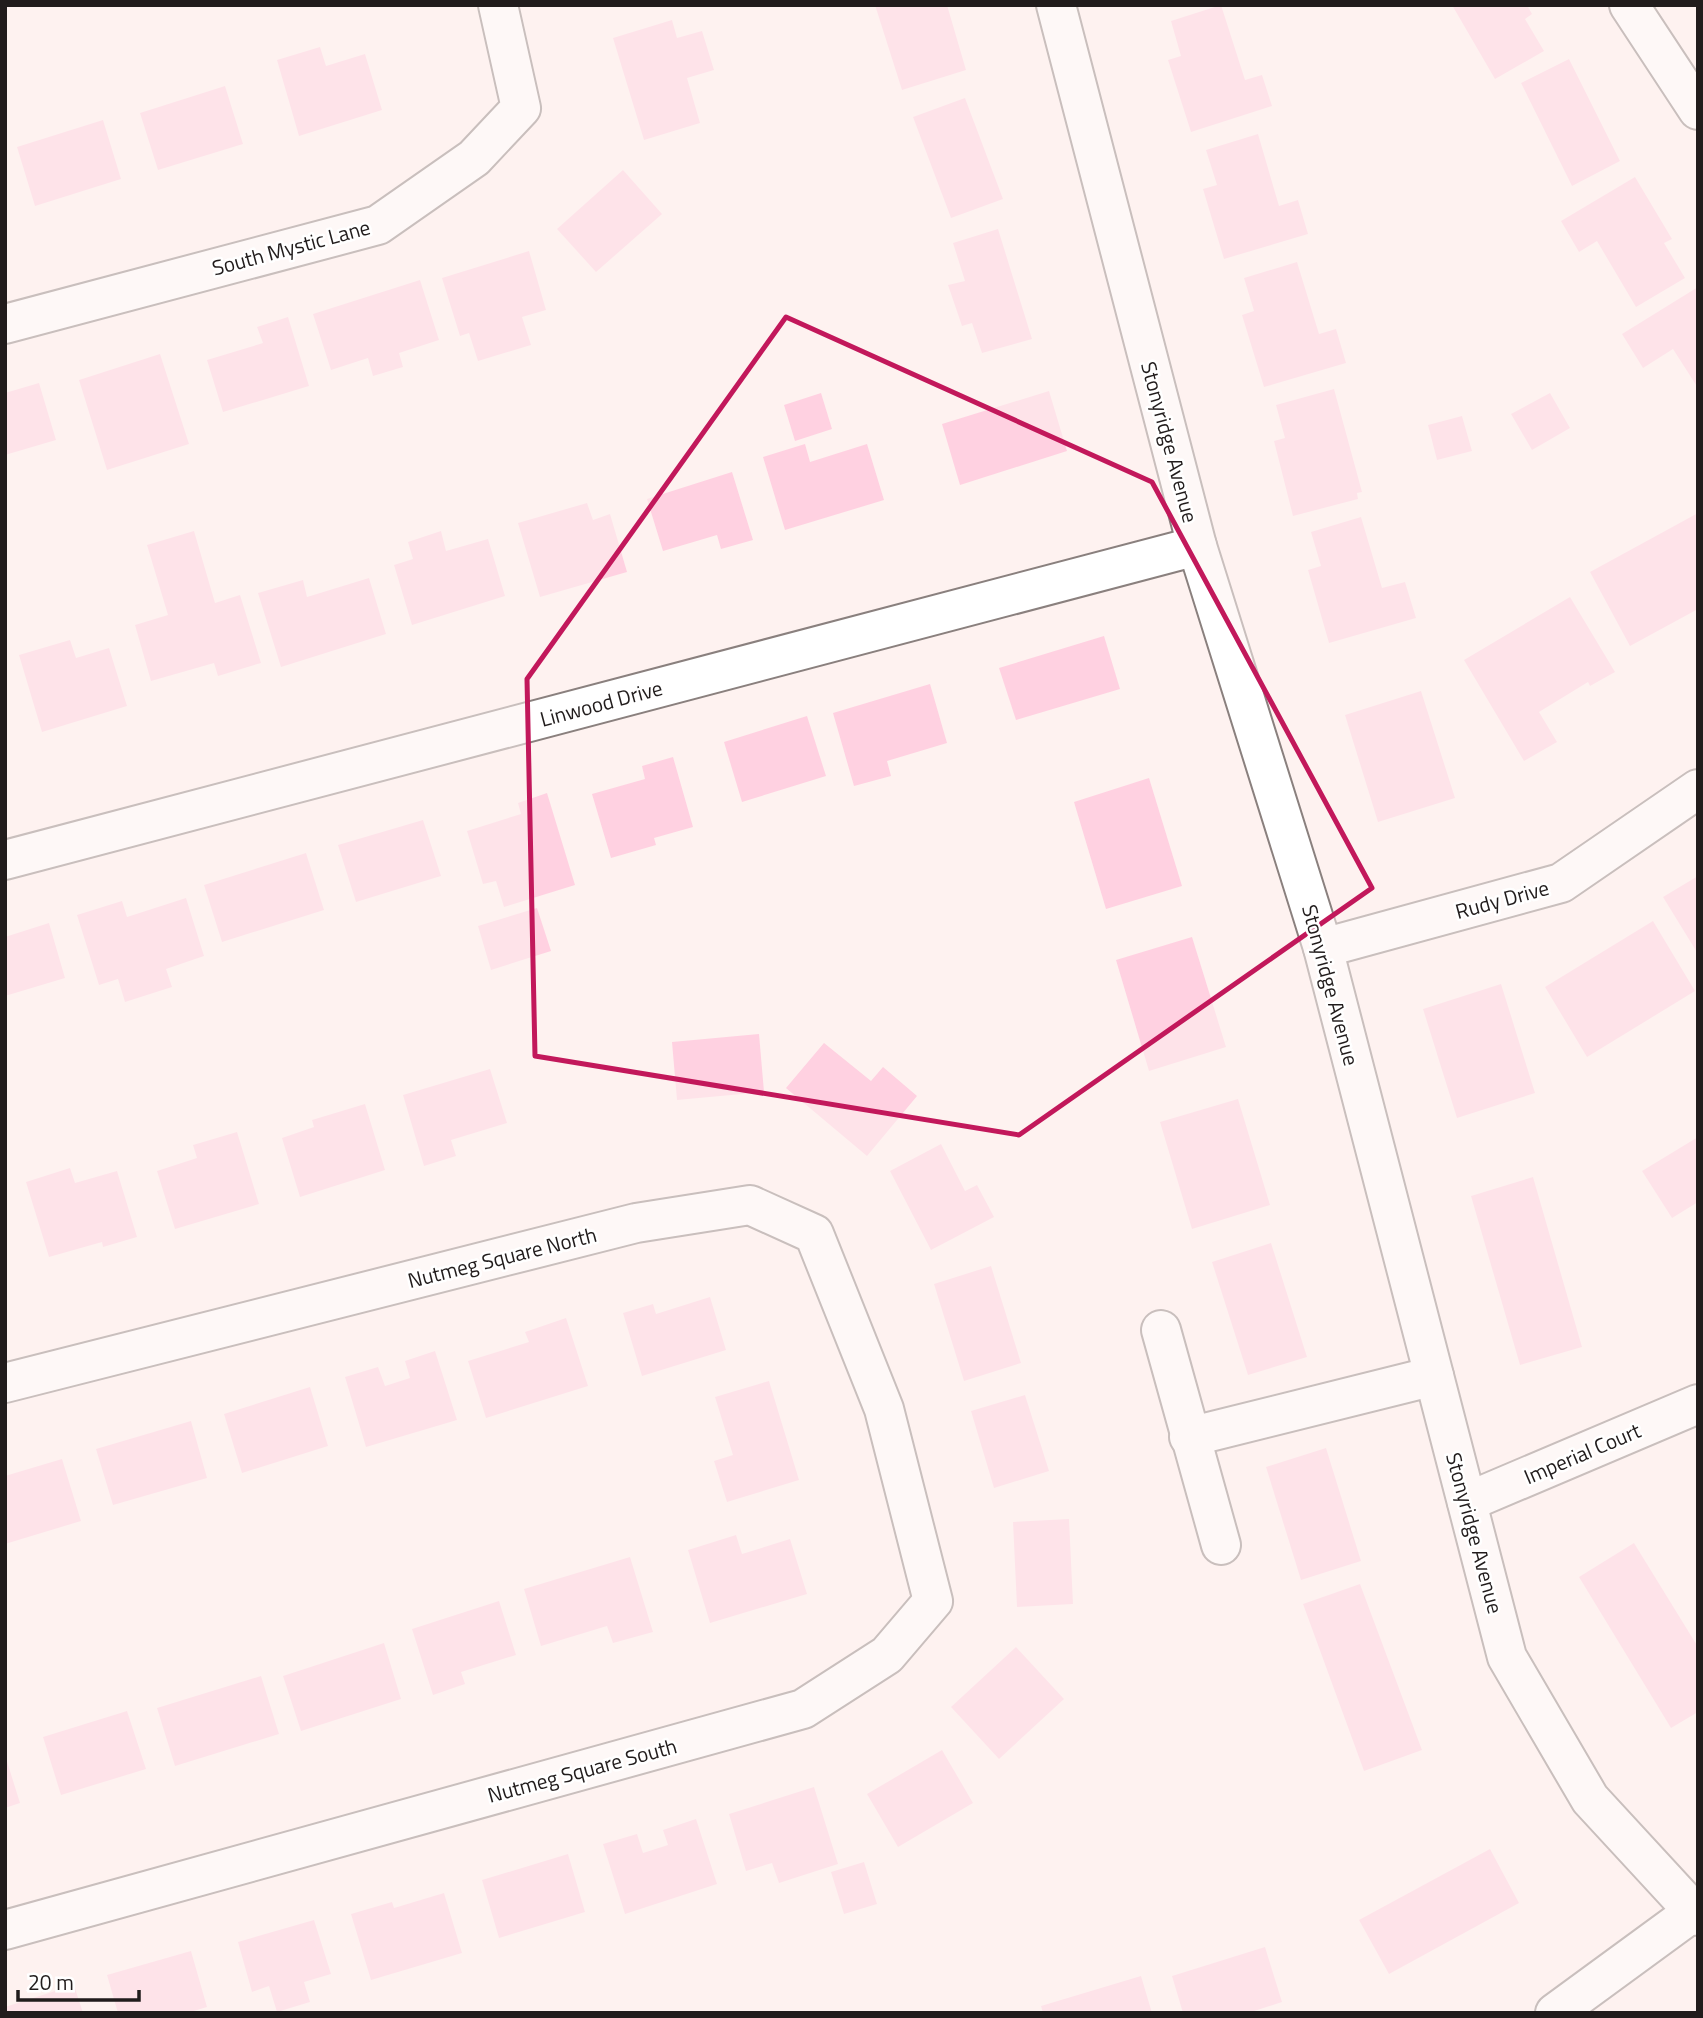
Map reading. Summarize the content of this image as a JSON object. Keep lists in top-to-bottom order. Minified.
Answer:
{"streets":{"street":["South Mystic Lane","Stonyridge Avenue","Linwood Drive","Rudy Drive","Nutmeg Square North","Imperial Court","Nutmeg Square South"]},"crossings":[["Stonyridge Avenue","Linwood Drive"],["Stonyridge Avenue","Rudy Drive"],["Stonyridge Avenue","Imperial Court"],["Nutmeg Square North","Nutmeg Square South"]],"scale_bar":"20 m"}
